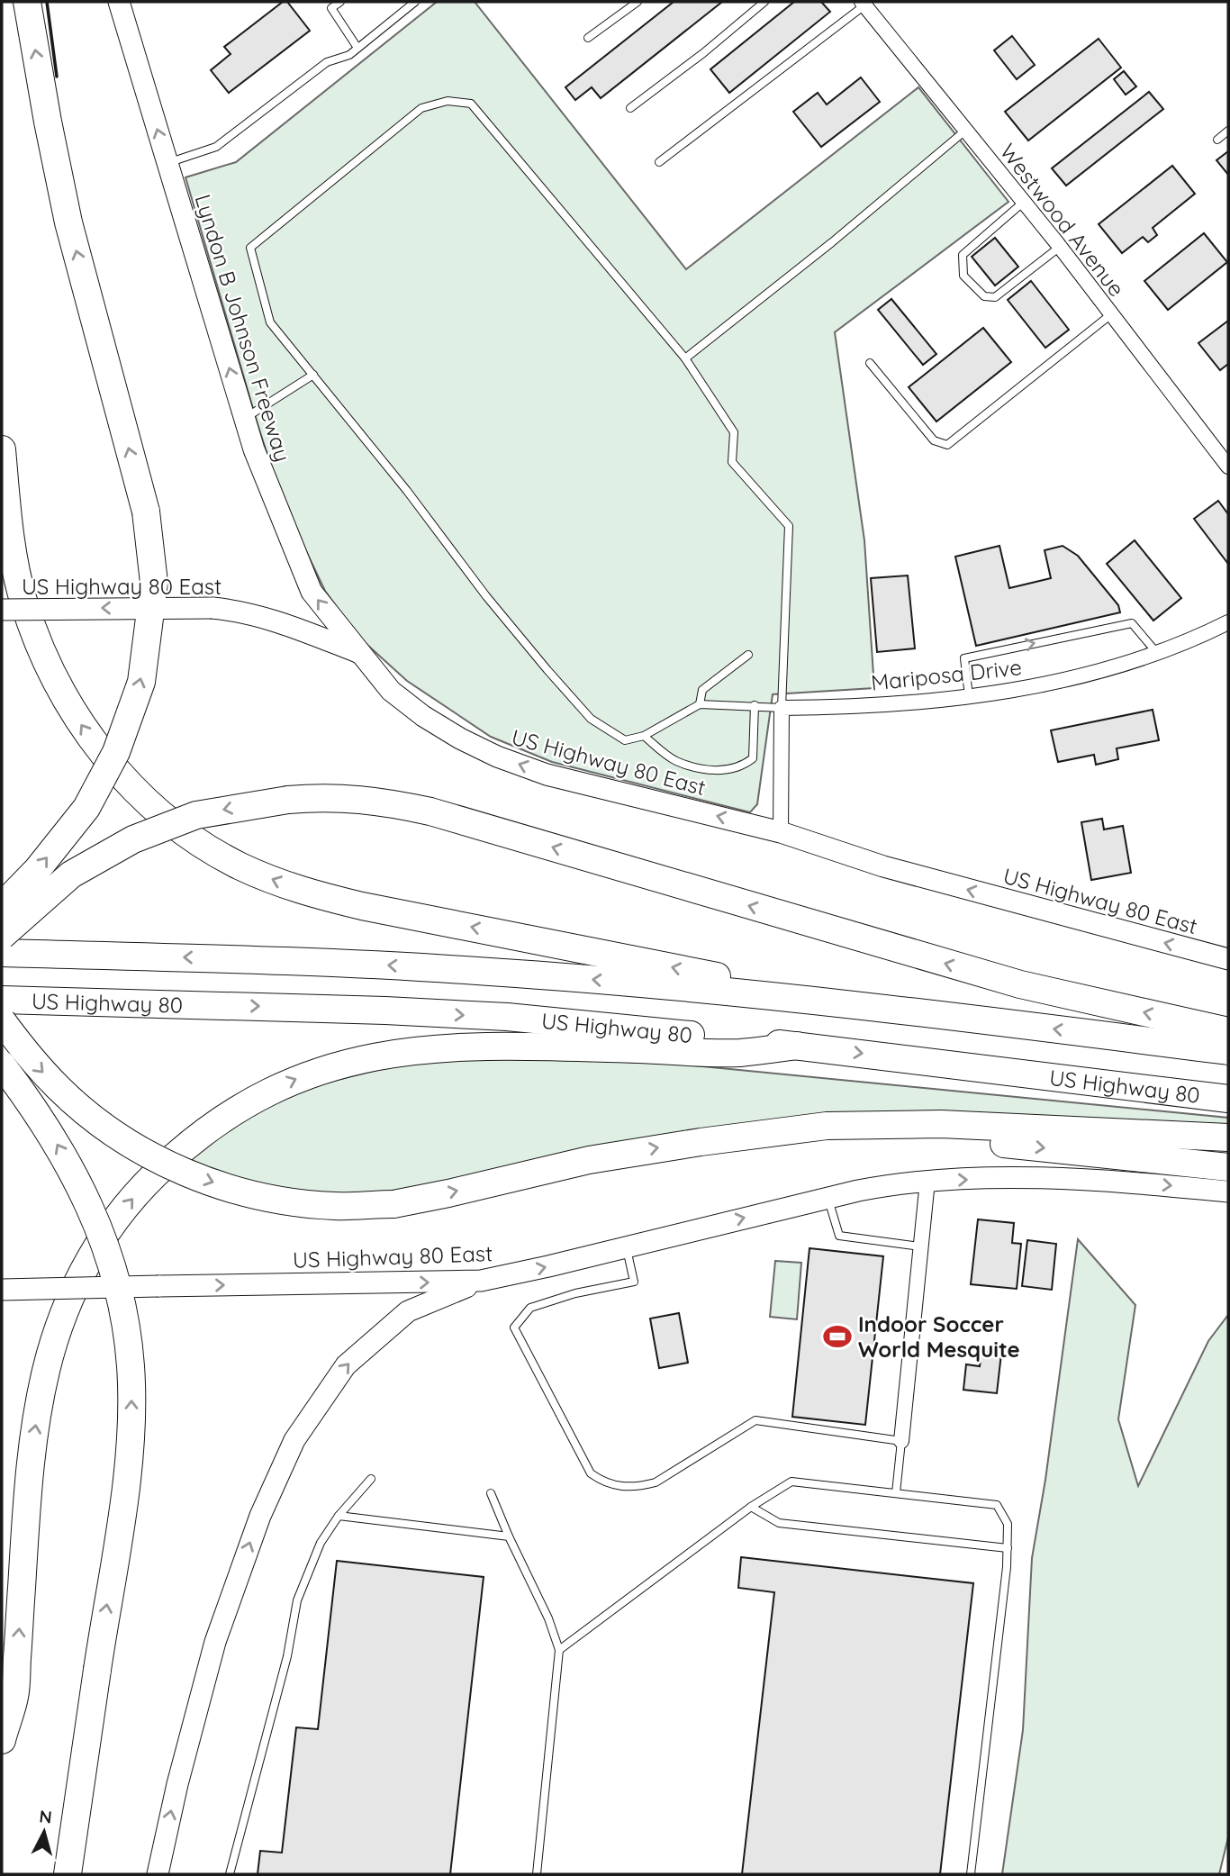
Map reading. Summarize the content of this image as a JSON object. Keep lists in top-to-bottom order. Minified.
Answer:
{"streets":{"highway":["US Highway 80"],"main road":["Lyndon B Johnson Freeway","US Highway 80 East"],"street":["Westwood Avenue","Mariposa Drive"]},"crossings":[["Lyndon B Johnson Freeway","US Highway 80 East"]],"one_way":["Lyndon B Johnson Freeway"],"places":{"sports":["Indoor Soccer World Mesquite"]},"north":"top"}
